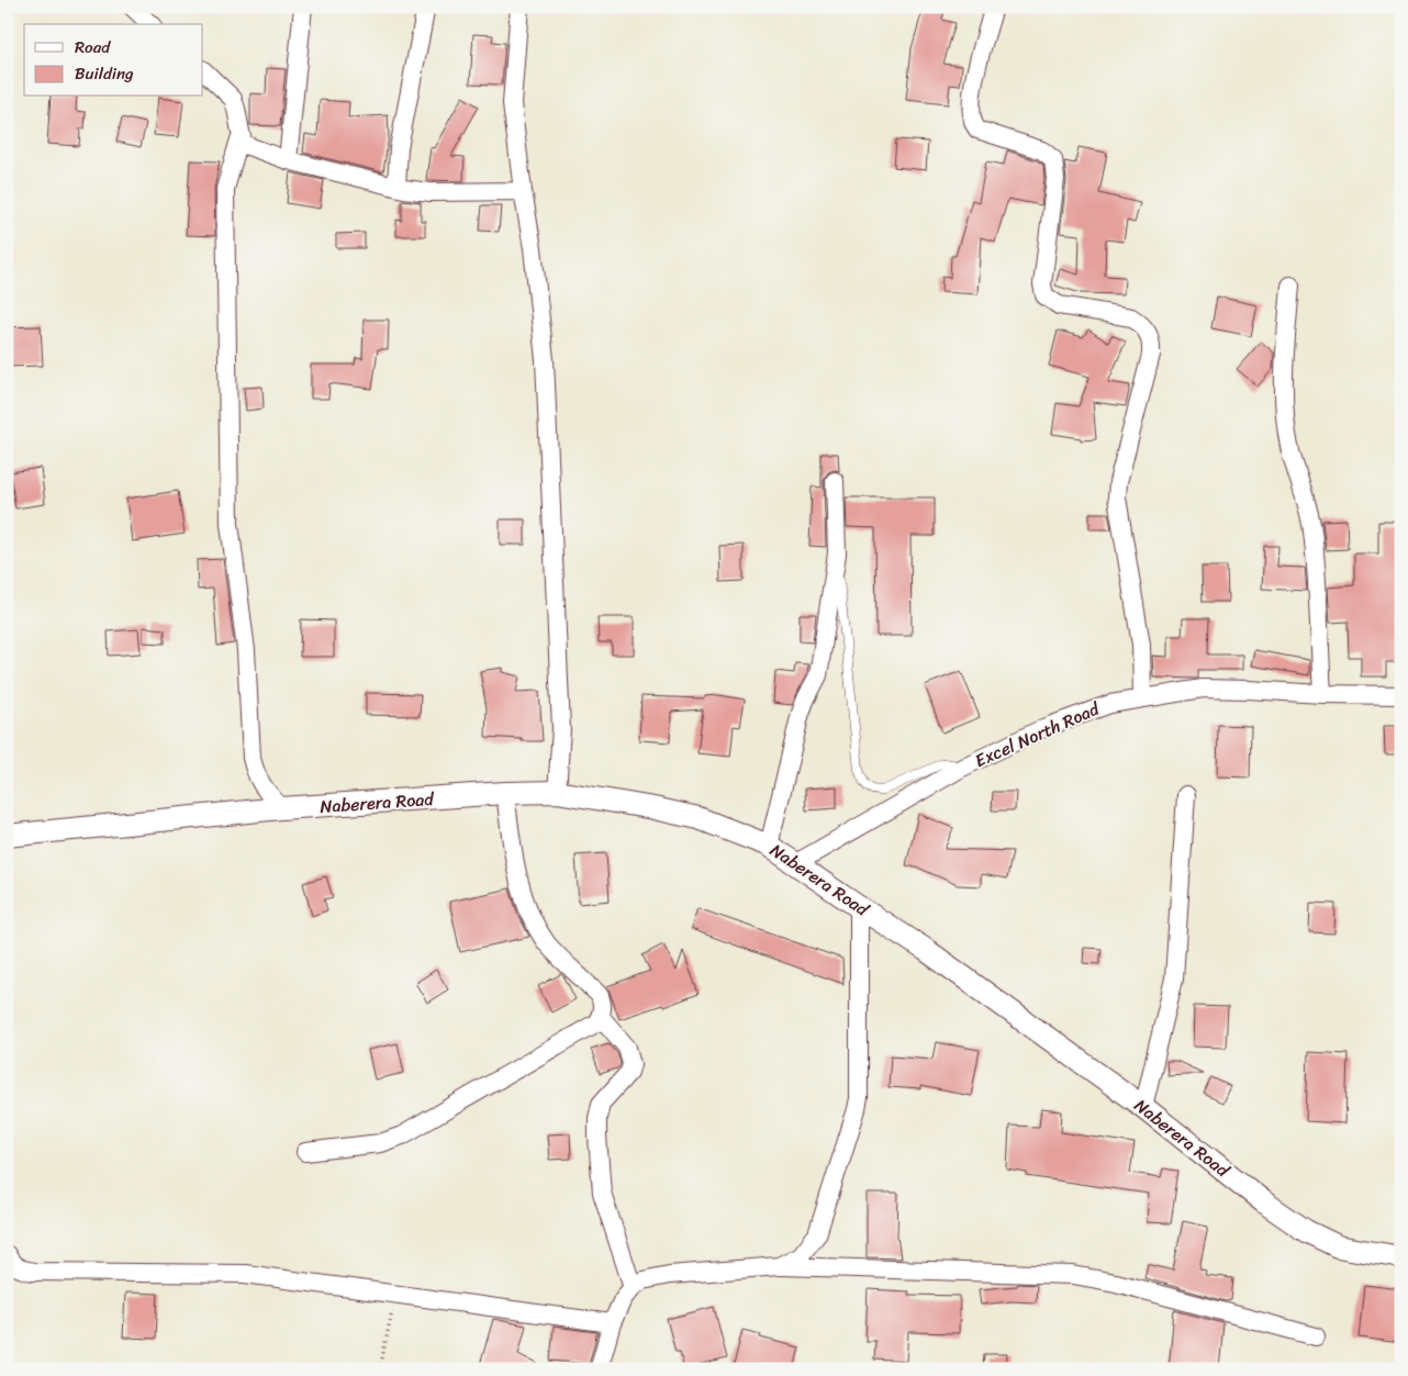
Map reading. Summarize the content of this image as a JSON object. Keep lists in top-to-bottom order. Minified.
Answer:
{"streets":{"street":["Excel North Road","Naberera Road"]},"crossings":[["Excel North Road","Naberera Road"]],"legend":["Road","Building"]}
